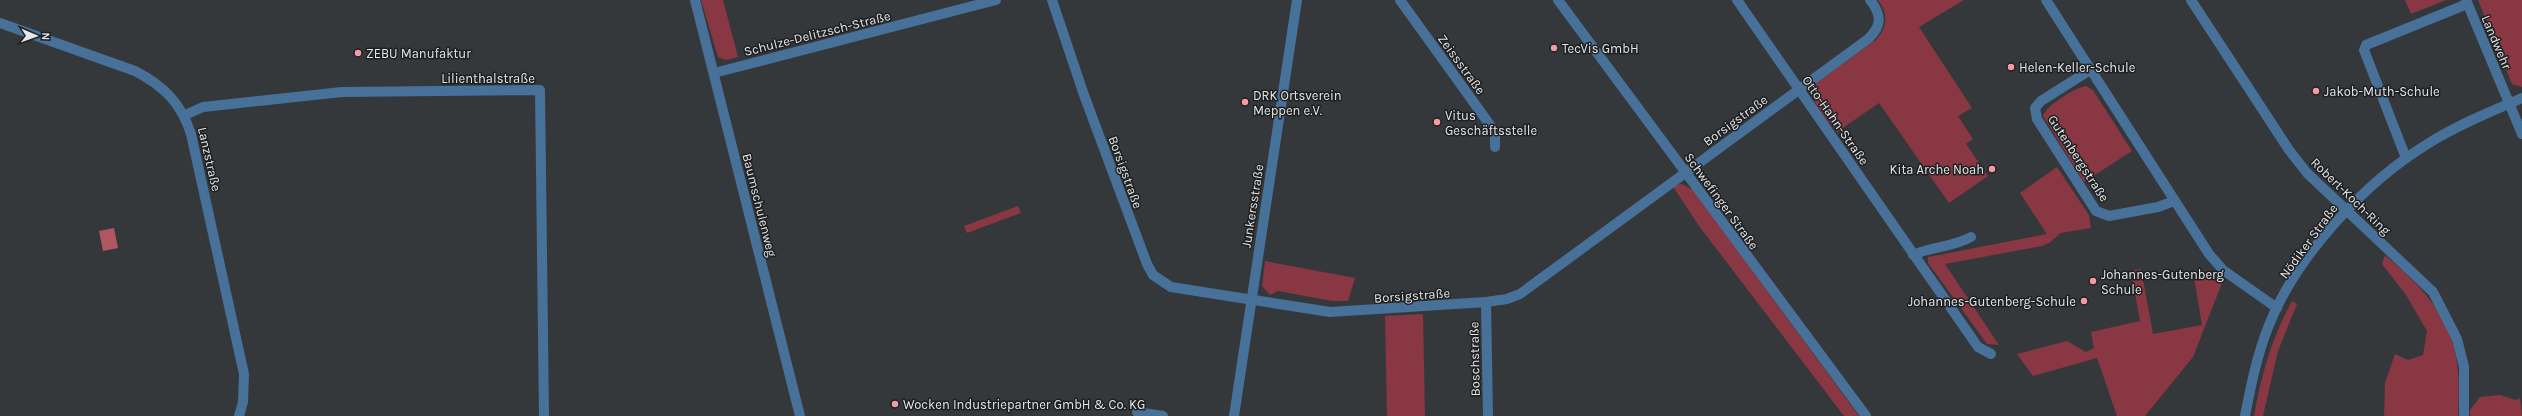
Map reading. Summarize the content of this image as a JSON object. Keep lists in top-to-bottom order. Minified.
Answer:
{"streets":{"street":["Schulze-Delitzsch-Straße","Landwehr","Zeissstraße","Lilienthalstraße","Borsigstraße","Otto-Hahn-Straße","Gutenbergstraße","Lanzstraße","Robert-Koch-Ring","Schwefinger Straße","Baumschulenweg","Junkersstraße","Nödiker Straße","Boschstraße"]},"crossings":[["Schulze-Delitzsch-Straße","Baumschulenweg"],["Landwehr","Nödiker Straße"],["Lilienthalstraße","Lanzstraße"],["Borsigstraße","Otto-Hahn-Straße"],["Borsigstraße","Schwefinger Straße"],["Borsigstraße","Junkersstraße"],["Borsigstraße","Boschstraße"],["Robert-Koch-Ring","Nödiker Straße"]],"places":["TecVis GmbH","ZEBU Manufaktur","Helen-Keller-Schule","Jakob-Muth-Schule","DRK Ortsverein Meppen e.V.","Vitus Geschäftsstelle","Kita Arche Noah","Johannes-Gutenberg Schule","Johannes-Gutenberg-Schule","Wocken Industriepartner GmbH & Co. KG"],"north":"right"}
